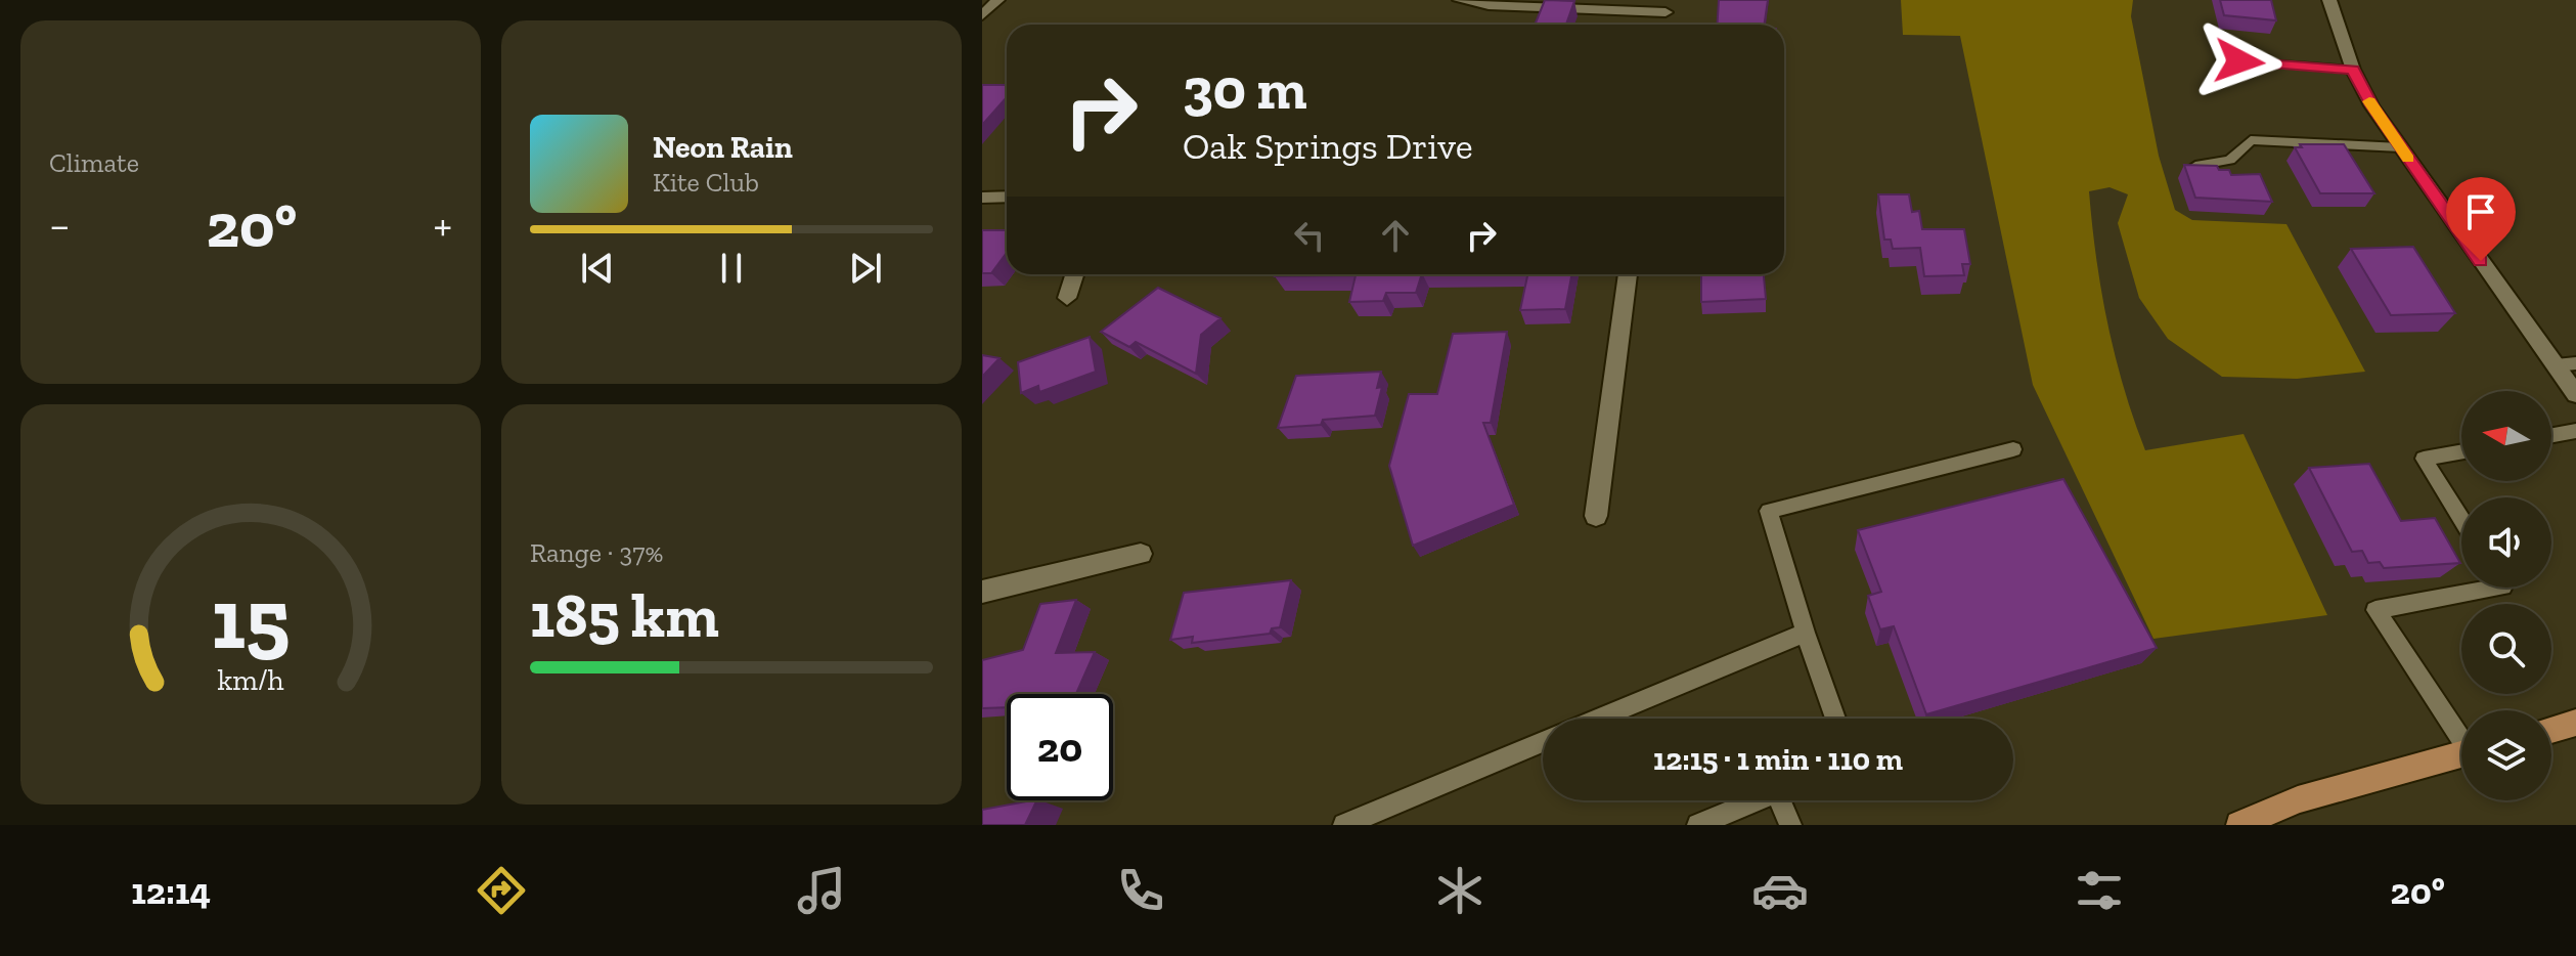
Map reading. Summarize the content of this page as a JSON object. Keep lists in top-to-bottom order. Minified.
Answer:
{"north":"left","page":{"tile":["Climate",["Range · 37%","185 km"]],"turn":["30 m","Oak Springs Drive"],"song":["Neon Rain","Kite Club"],"heat":["−","20°","+"],"limit":"20","trip":"12:15 · 1 min · 110 m","tabs":["12:14","20°"],"gauge":["15","km/h"]}}
